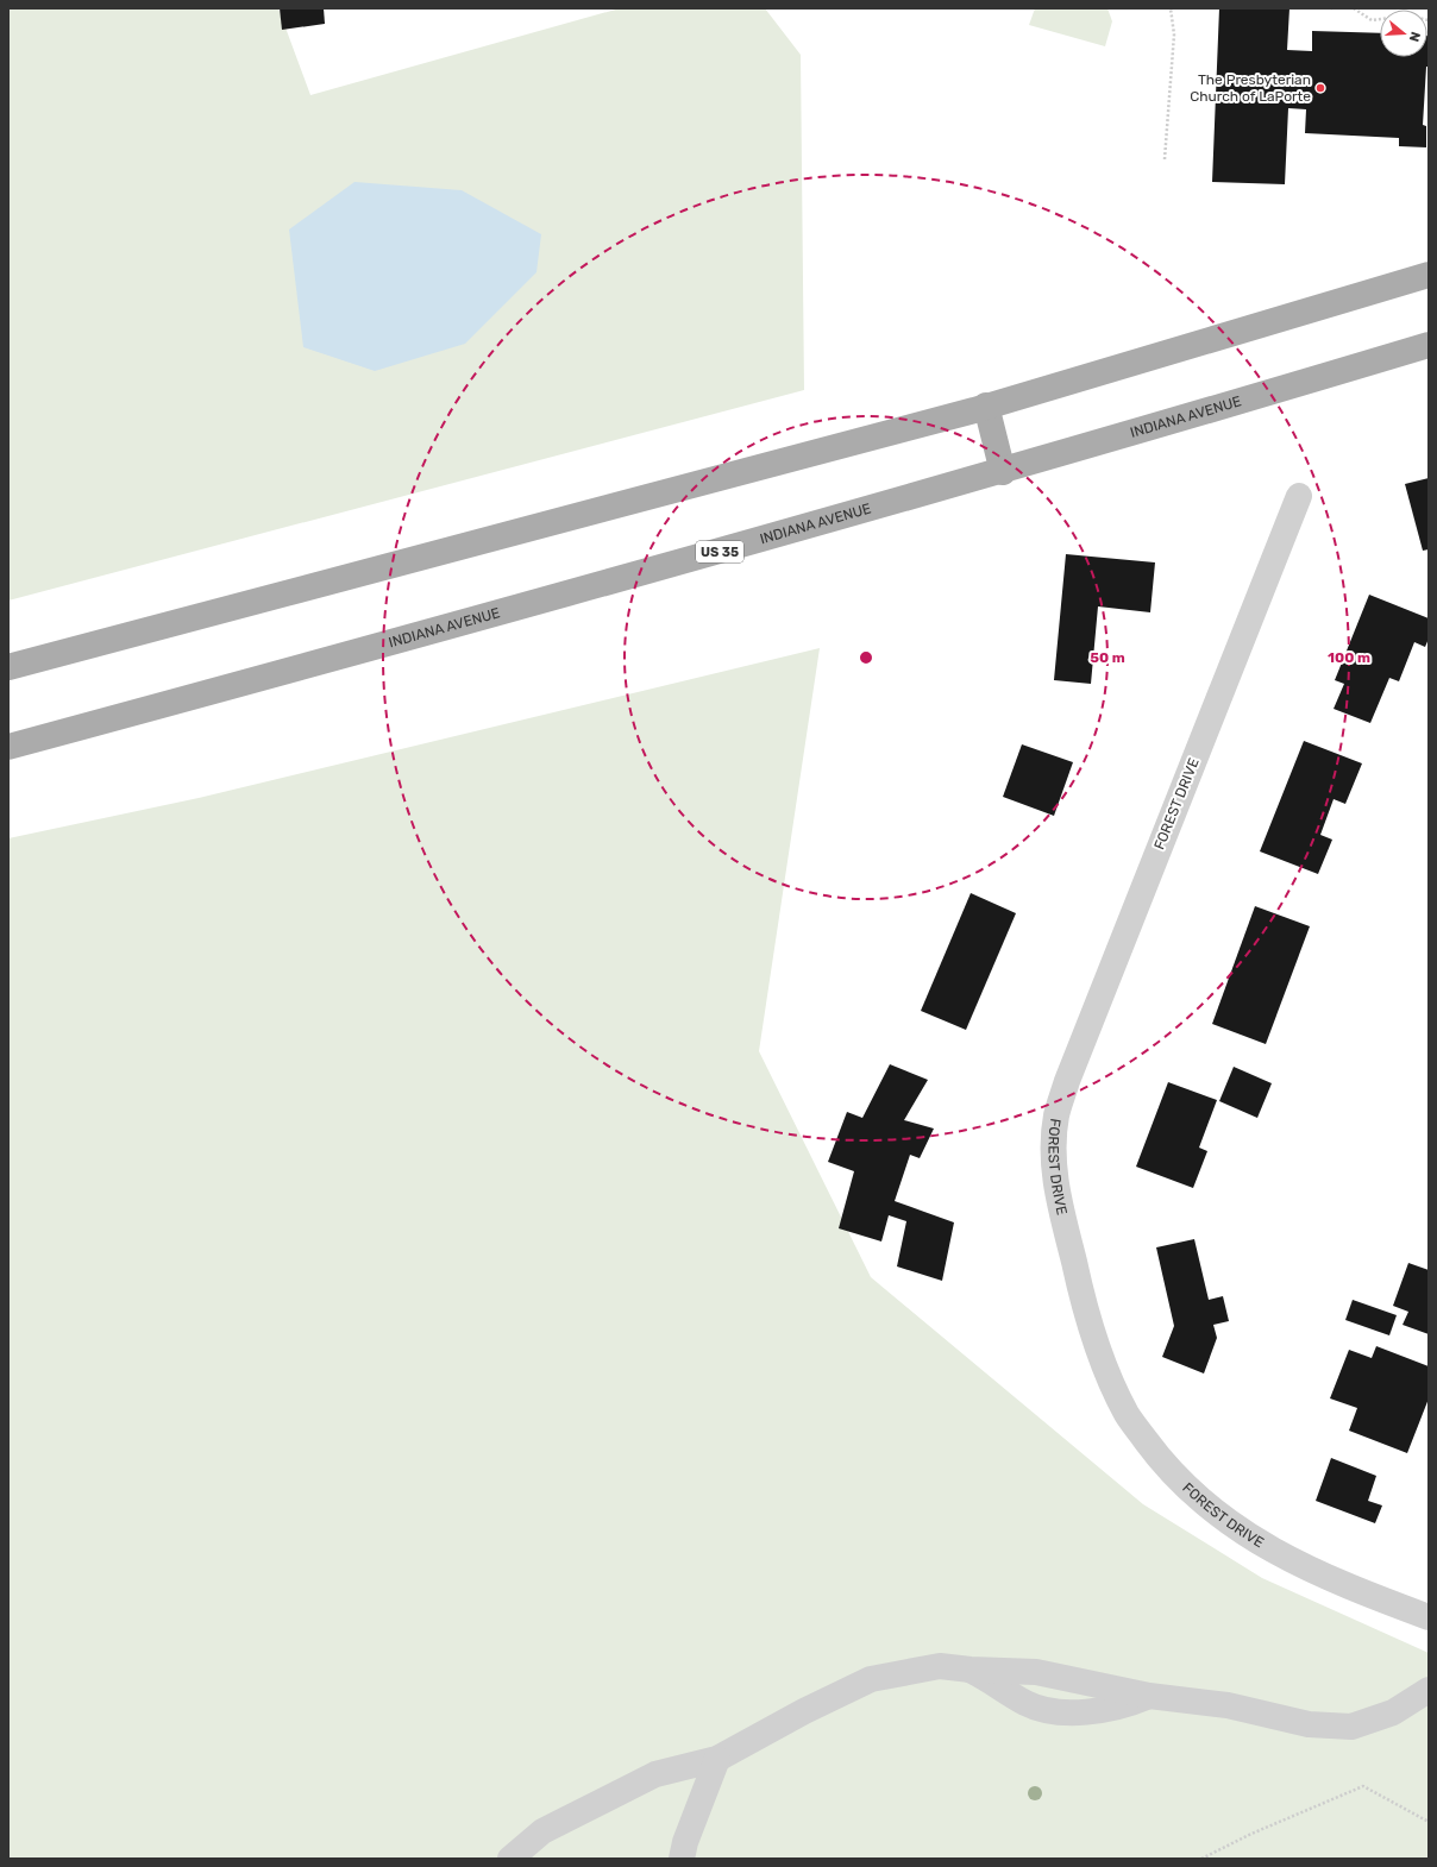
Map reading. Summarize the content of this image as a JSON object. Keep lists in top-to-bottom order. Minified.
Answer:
{"streets":{"main road":["INDIANA AVENUE","US 35"],"street":["FOREST DRIVE"]},"places":["The Presbyterian Church of LaPorte"],"north":"right","rings":["50 m","100 m"]}
